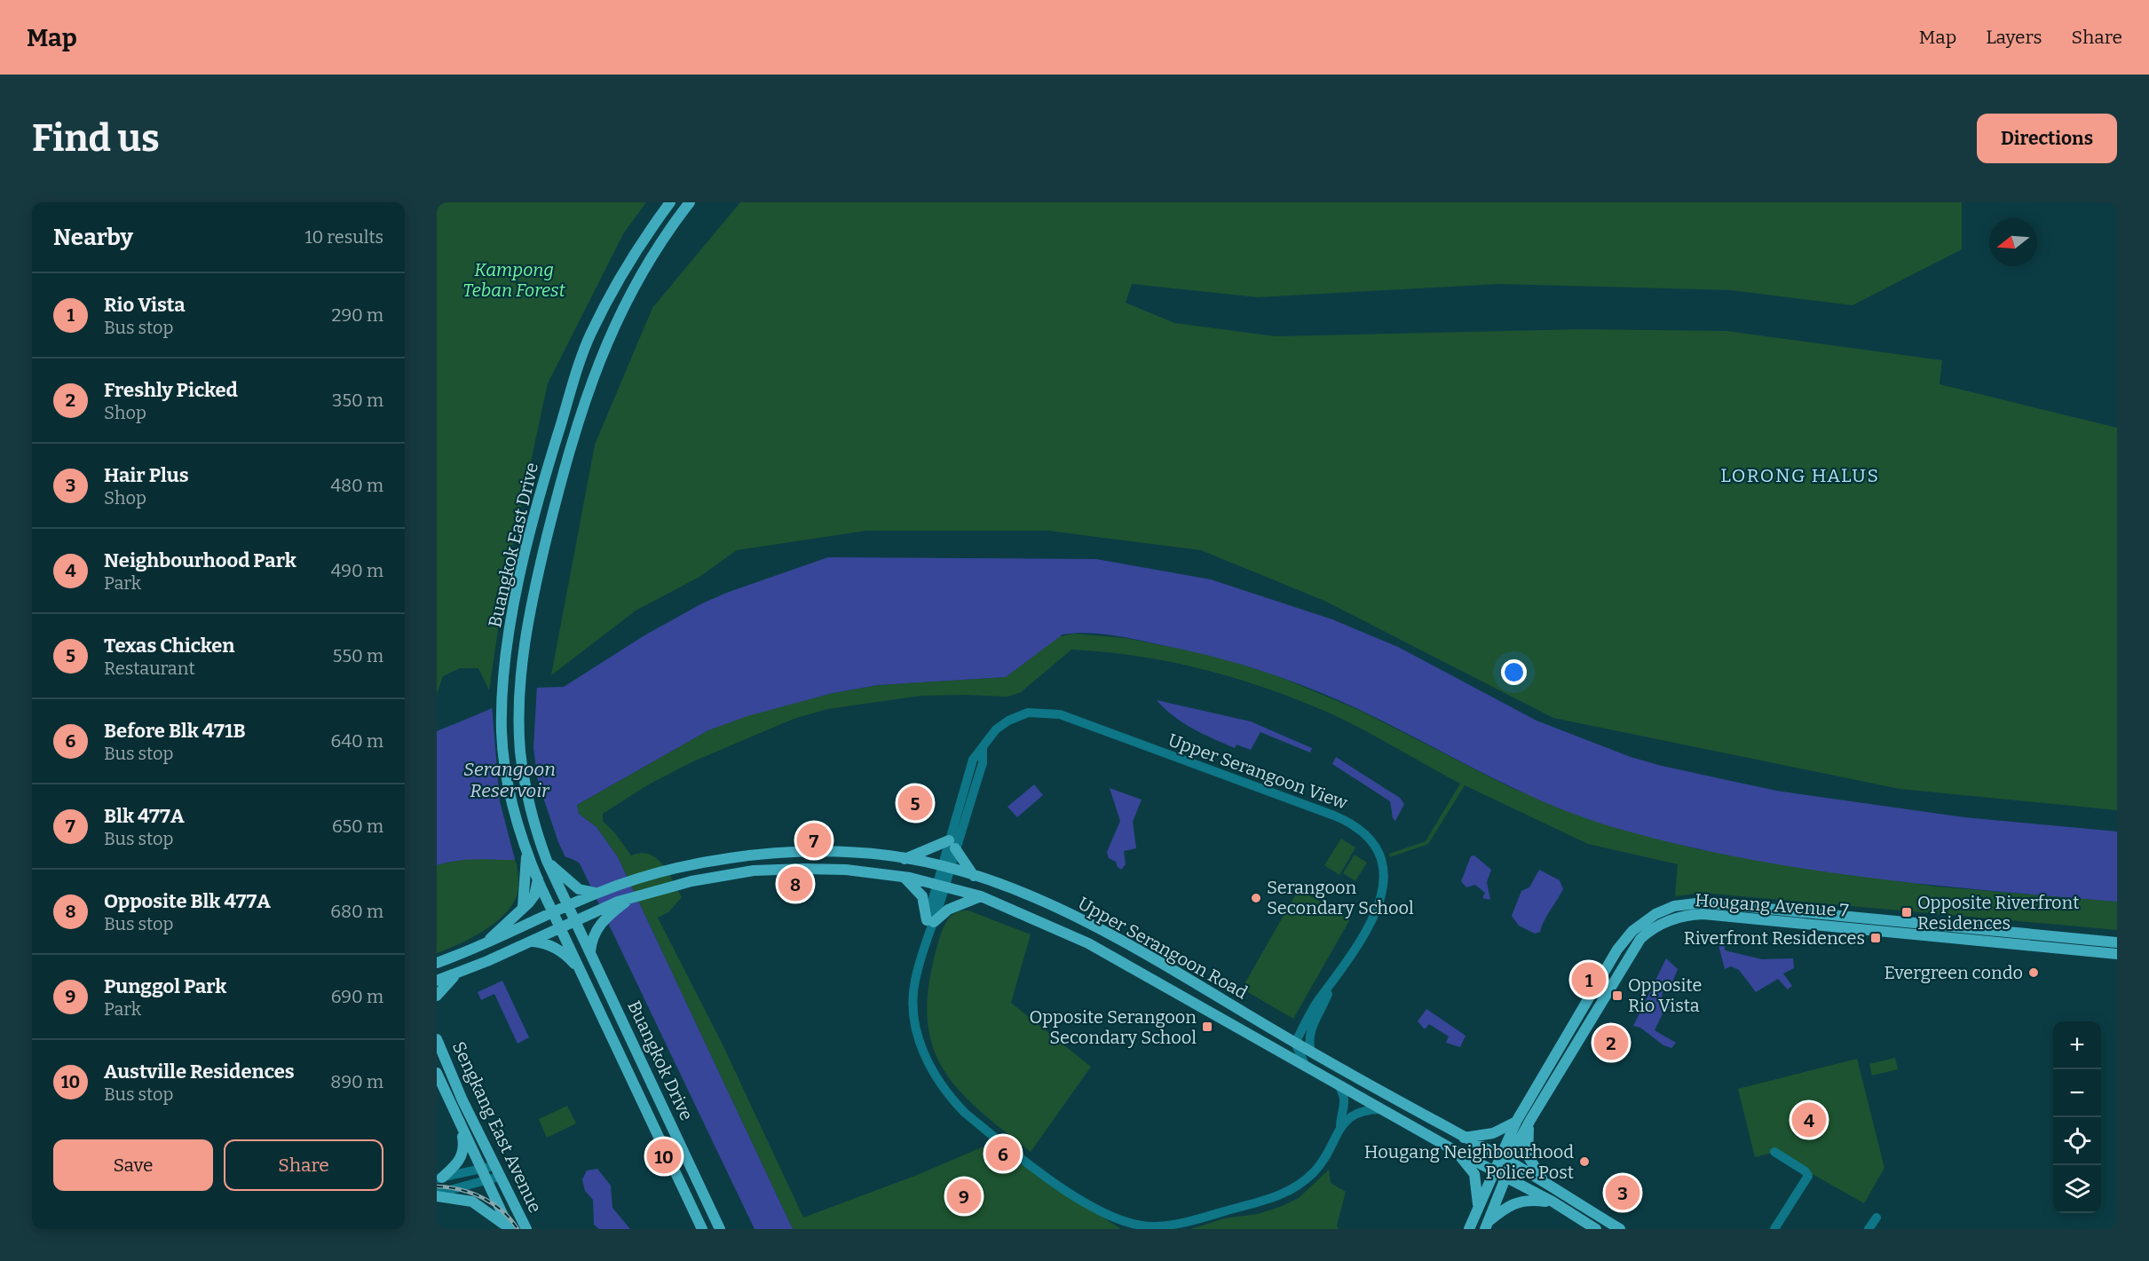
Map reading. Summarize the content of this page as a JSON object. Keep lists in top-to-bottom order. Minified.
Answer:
{"streets":{"main road":["Buangkok East Drive","Hougang Avenue 7","Upper Serangoon Road","Buangkok Drive","Sengkang East Avenue"],"street":["Upper Serangoon View"]},"crossings":[["Buangkok East Drive","Upper Serangoon Road"],["Buangkok East Drive","Buangkok Drive"],["Upper Serangoon View","Upper Serangoon Road"],["Hougang Avenue 7","Upper Serangoon Road"],["Upper Serangoon Road","Buangkok Drive"]],"districts":["LORONG HALUS"],"water":["Serangoon Reservoir"],"parks":["Kampong Teban Forest"],"places":{"other":["Serangoon Secondary School","Evergreen condo","Hougang Neighbourhood Police Post"],"transit":["Opposite Riverfront Residences","Riverfront Residences","Opposite Rio Vista","Opposite Serangoon Secondary School"]},"north":"left","page":{"header":"Map","nav":["Map","Layers","Share"],"buttons":["Directions",["Save","Share"]],"title":"Find us","heading":["Nearby","10 results"],"list":[{"mark":"1","name":"Rio Vista","note":"Bus stop","value":"290 m"},{"mark":"2","name":"Freshly Picked","note":"Shop","value":"350 m"},{"mark":"3","name":"Hair Plus","note":"Shop","value":"480 m"},{"mark":"4","name":"Neighbourhood Park","note":"Park","value":"490 m"},{"mark":"5","name":"Texas Chicken","note":"Restaurant","value":"550 m"},{"mark":"6","name":"Before Blk 471B","note":"Bus stop","value":"640 m"},{"mark":"7","name":"Blk 477A","note":"Bus stop","value":"650 m"},{"mark":"8","name":"Opposite Blk 477A","note":"Bus stop","value":"680 m"},{"mark":"9","name":"Punggol Park","note":"Park","value":"690 m"},{"mark":"10","name":"Austville Residences","note":"Bus stop","value":"890 m"}],"pins":["5","7","8","1","2","4","6","10","3","9"],"map_buttons":["+","−"]}}
